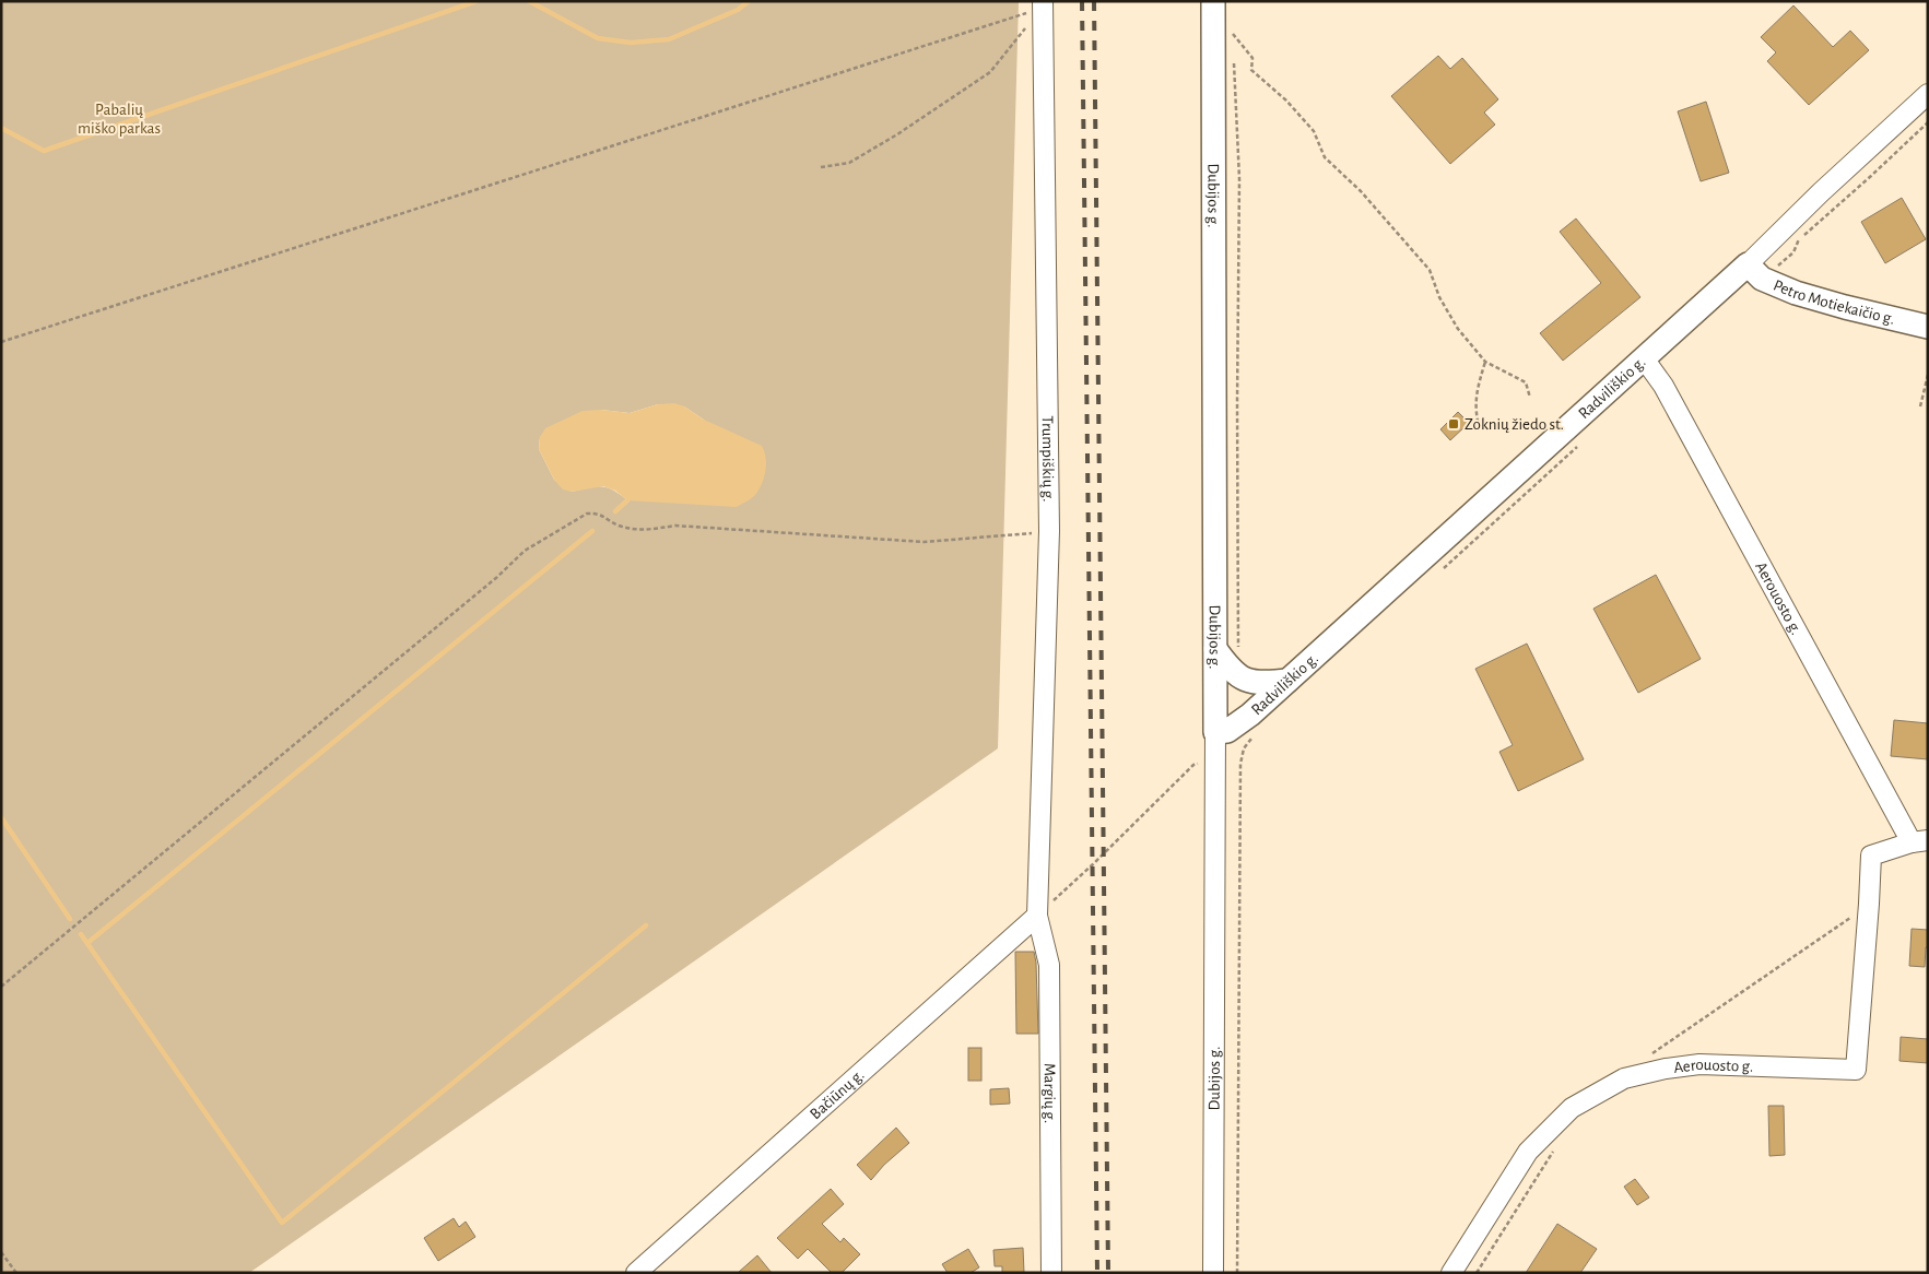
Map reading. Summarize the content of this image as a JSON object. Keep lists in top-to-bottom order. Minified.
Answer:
{"streets":{"main road":["Dubijos g.","Petro Motiekaičio g.","Radviliškio g."],"street":["Trumpiškių g.","Aerouosto g.","Bačiūnų g.","Margių g."]},"crossings":[["Dubijos g.","Radviliškio g."],["Petro Motiekaičio g.","Radviliškio g."],["Radviliškio g.","Aerouosto g."],["Trumpiškių g.","Bačiūnų g."],["Trumpiškių g.","Margių g."],["Bačiūnų g.","Margių g."]],"parks":["Pabalių miško parkas"],"places":{"transit":["Zoknių žiedo st."]}}
